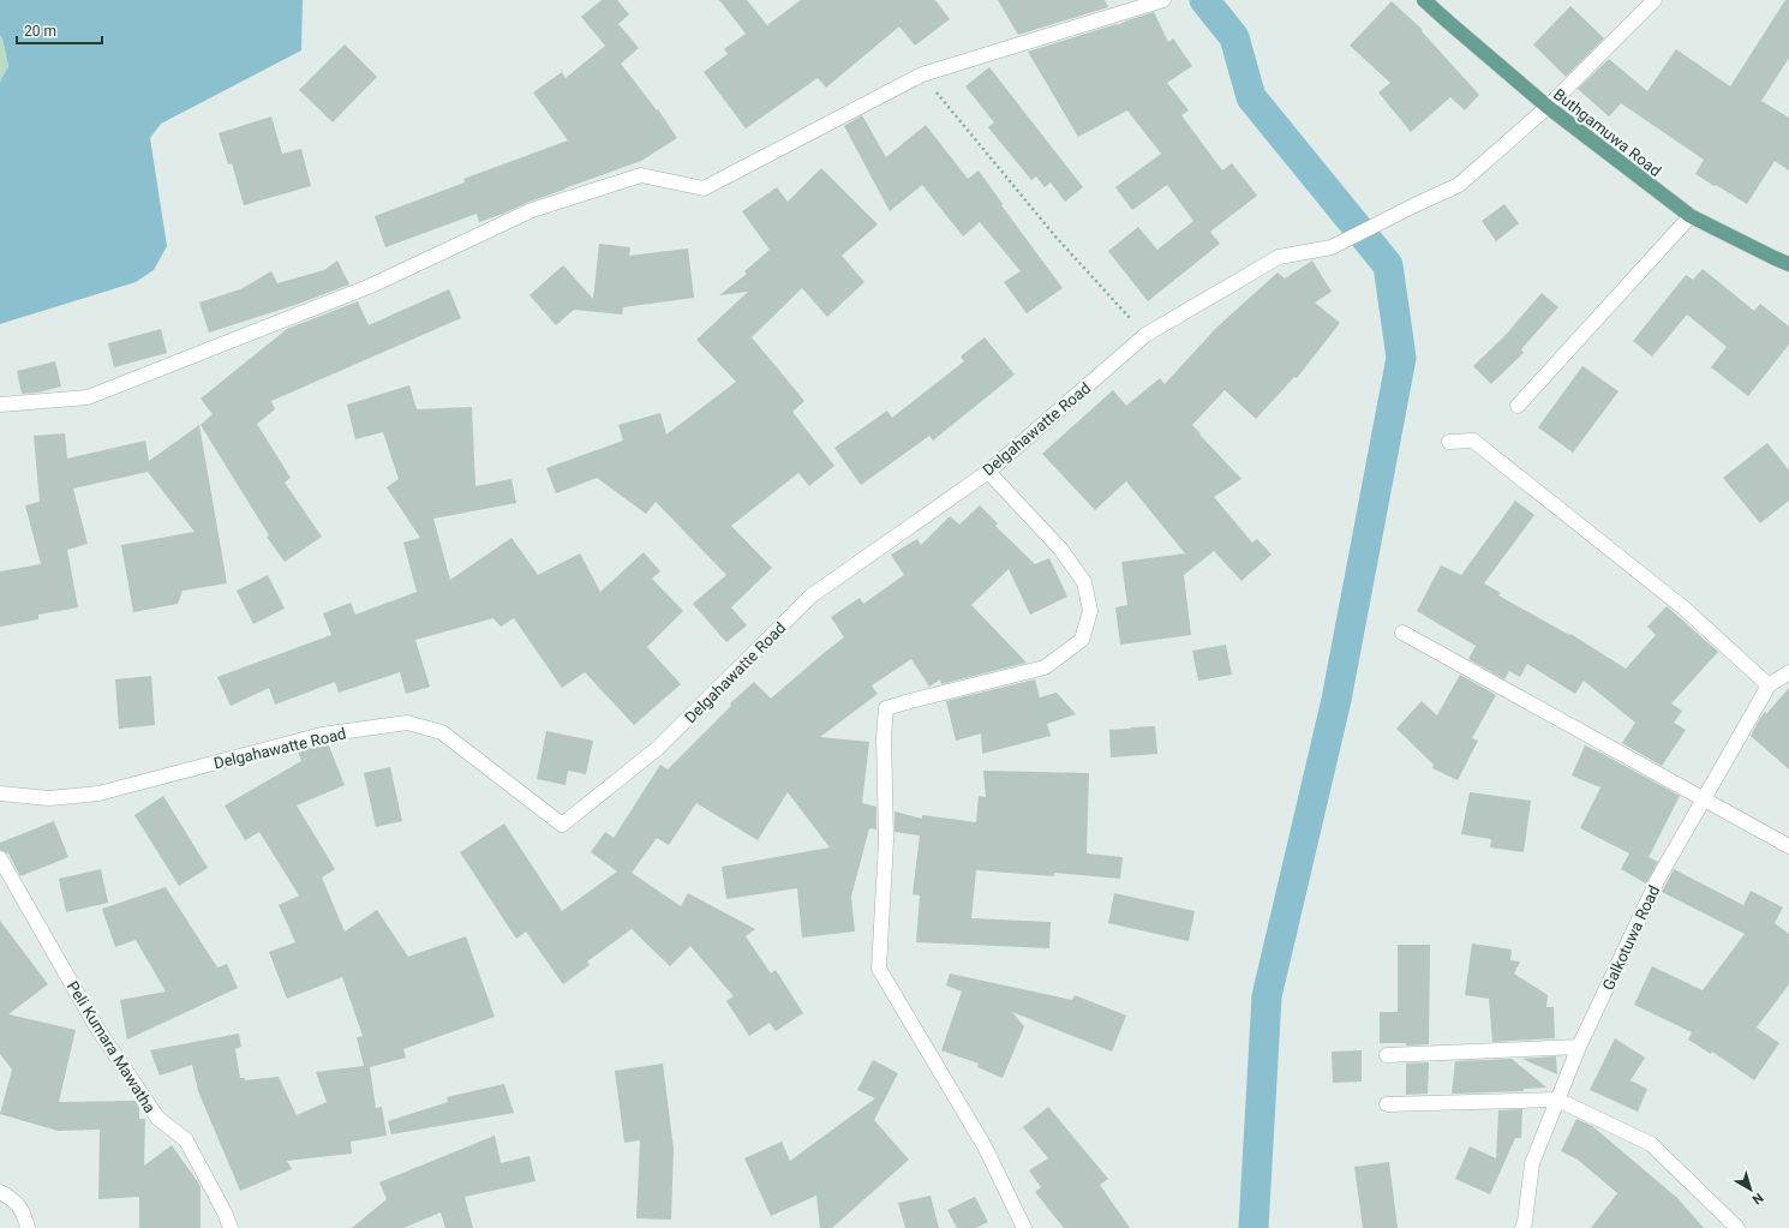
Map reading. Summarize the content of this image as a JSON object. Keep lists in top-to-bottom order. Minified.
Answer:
{"streets":{"main road":["Buthgamuwa Road"],"street":["Delgahawatte Road","Galkotuwa Road","Peli Kumara Mawatha"]},"crossings":[["Buthgamuwa Road","Delgahawatte Road"]],"scale_bar":"20 m","north":"bottom right"}
